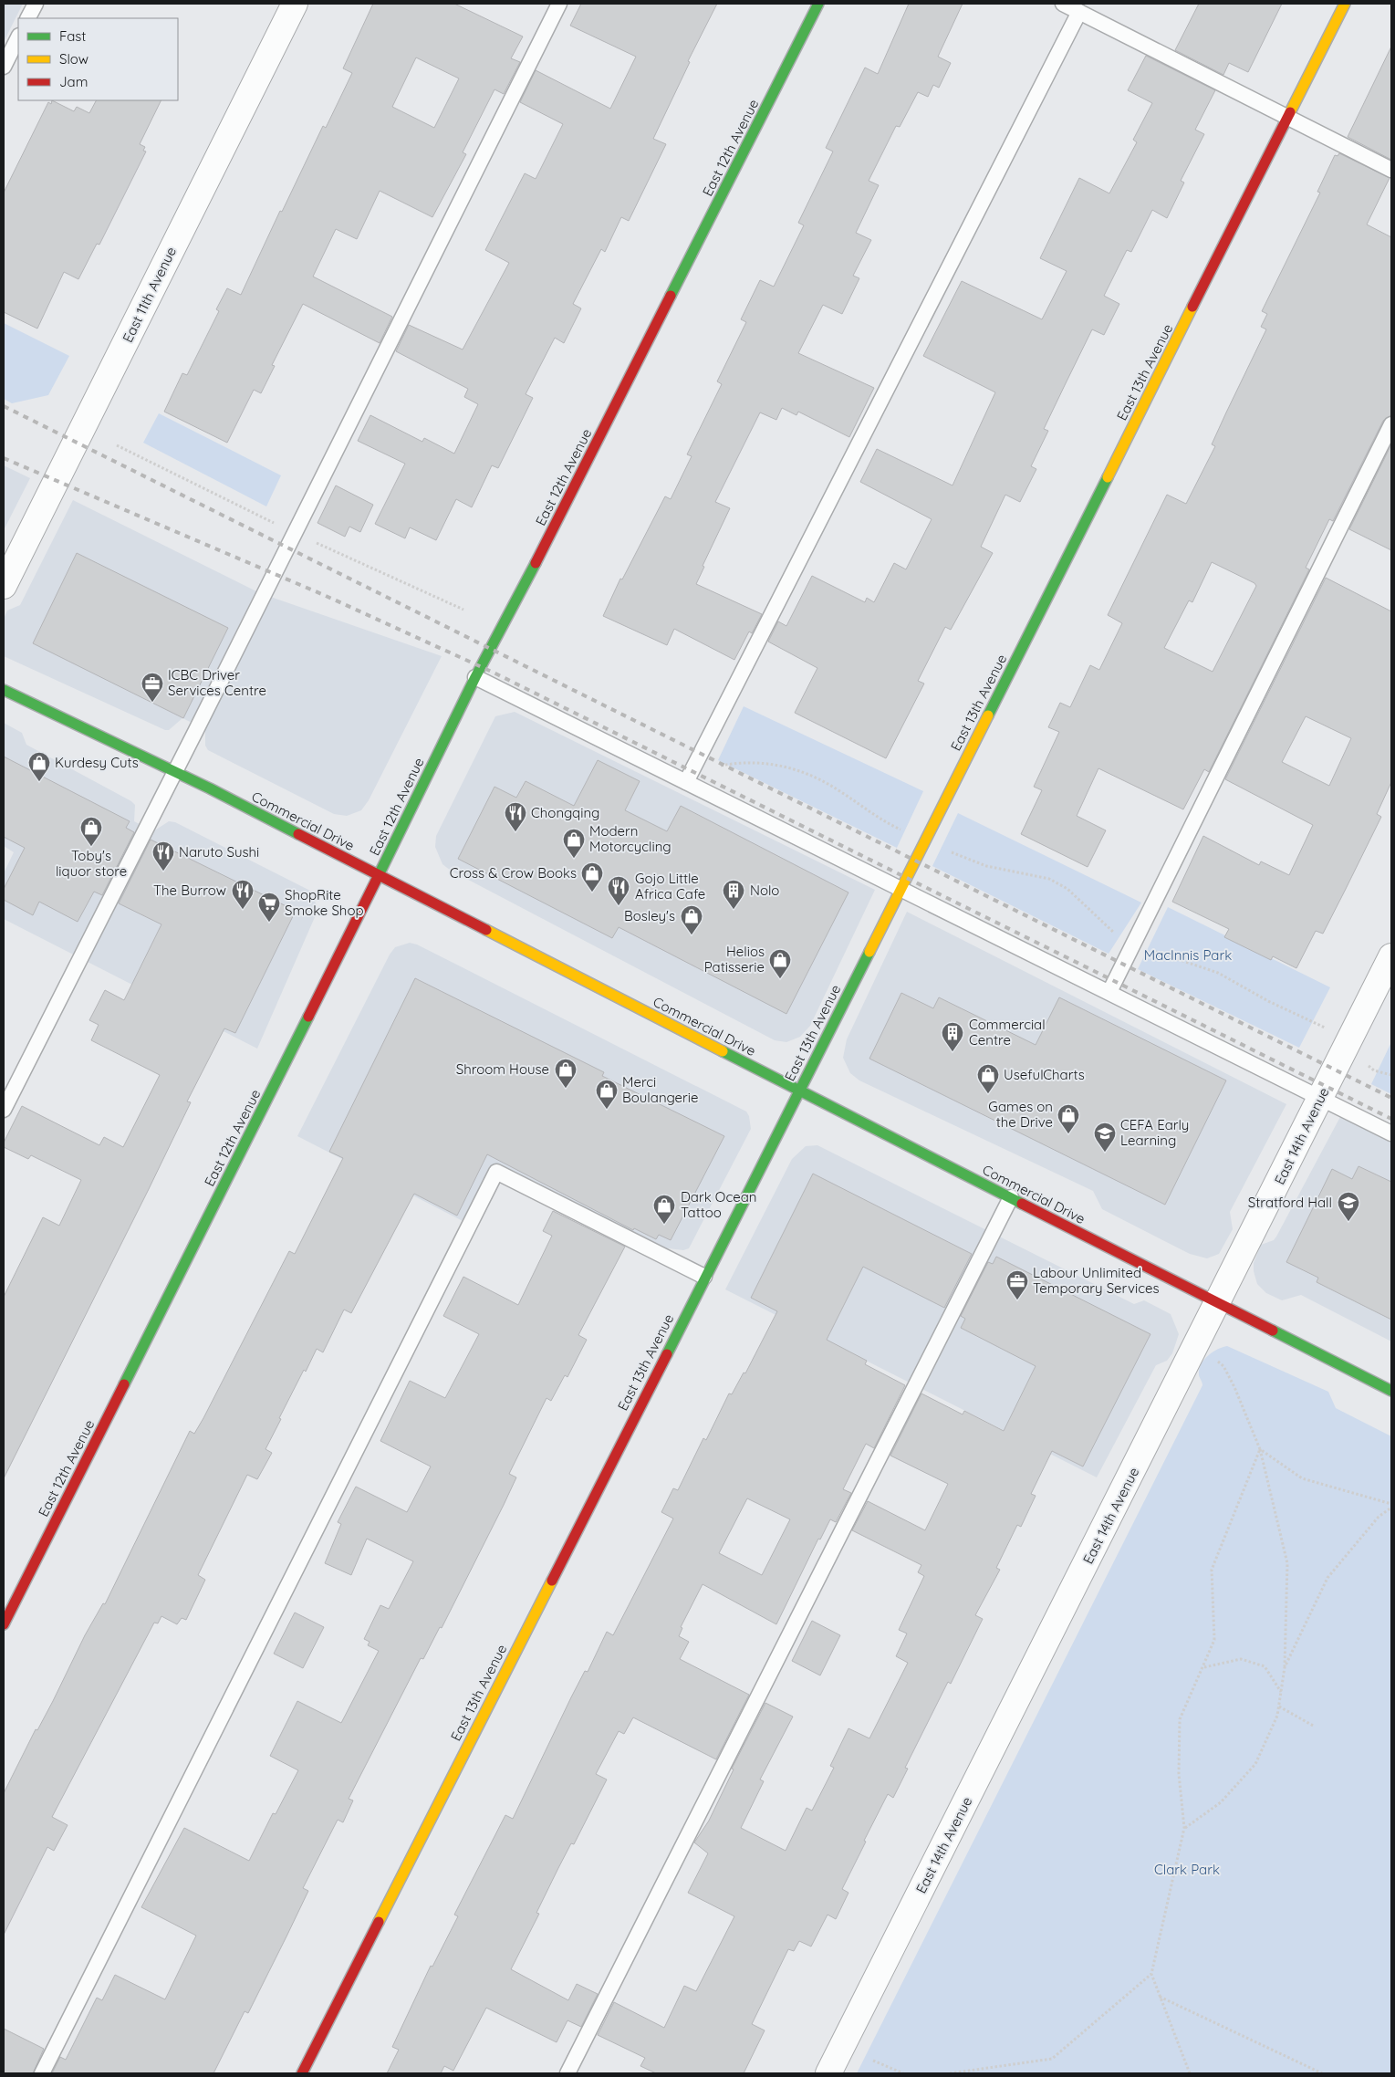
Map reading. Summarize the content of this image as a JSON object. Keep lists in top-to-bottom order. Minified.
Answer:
{"streets":{"street":["East 12th Avenue","East 11th Avenue","East 13th Avenue","Commercial Drive","East 14th Avenue"]},"crossings":[["East 12th Avenue","Commercial Drive"],["East 13th Avenue","Commercial Drive"],["Commercial Drive","East 14th Avenue"]],"parks":["MacInnis Park","Clark Park"],"places":{"office":["ICBC Driver Services Centre","Labour Unlimited Temporary Services"],"shop":["Kurdesy Cuts","Toby's liquor store","Modern Motorcycling","Cross & Crow Books","Bosley's","Helios Patisserie","Shroom House","UsefulCharts","Merci Boulangerie","Games on the Drive","Dark Ocean Tattoo"],"restaurant":["Chongqing","Naruto Sushi","Gojo Little Africa Cafe","The Burrow"],"building":["Nolo","Commercial Centre"],"supermarket":["ShopRite Smoke Shop"],"school or university":["CEFA Early Learning","Stratford Hall"]},"legend":["Fast","Slow","Jam"]}
